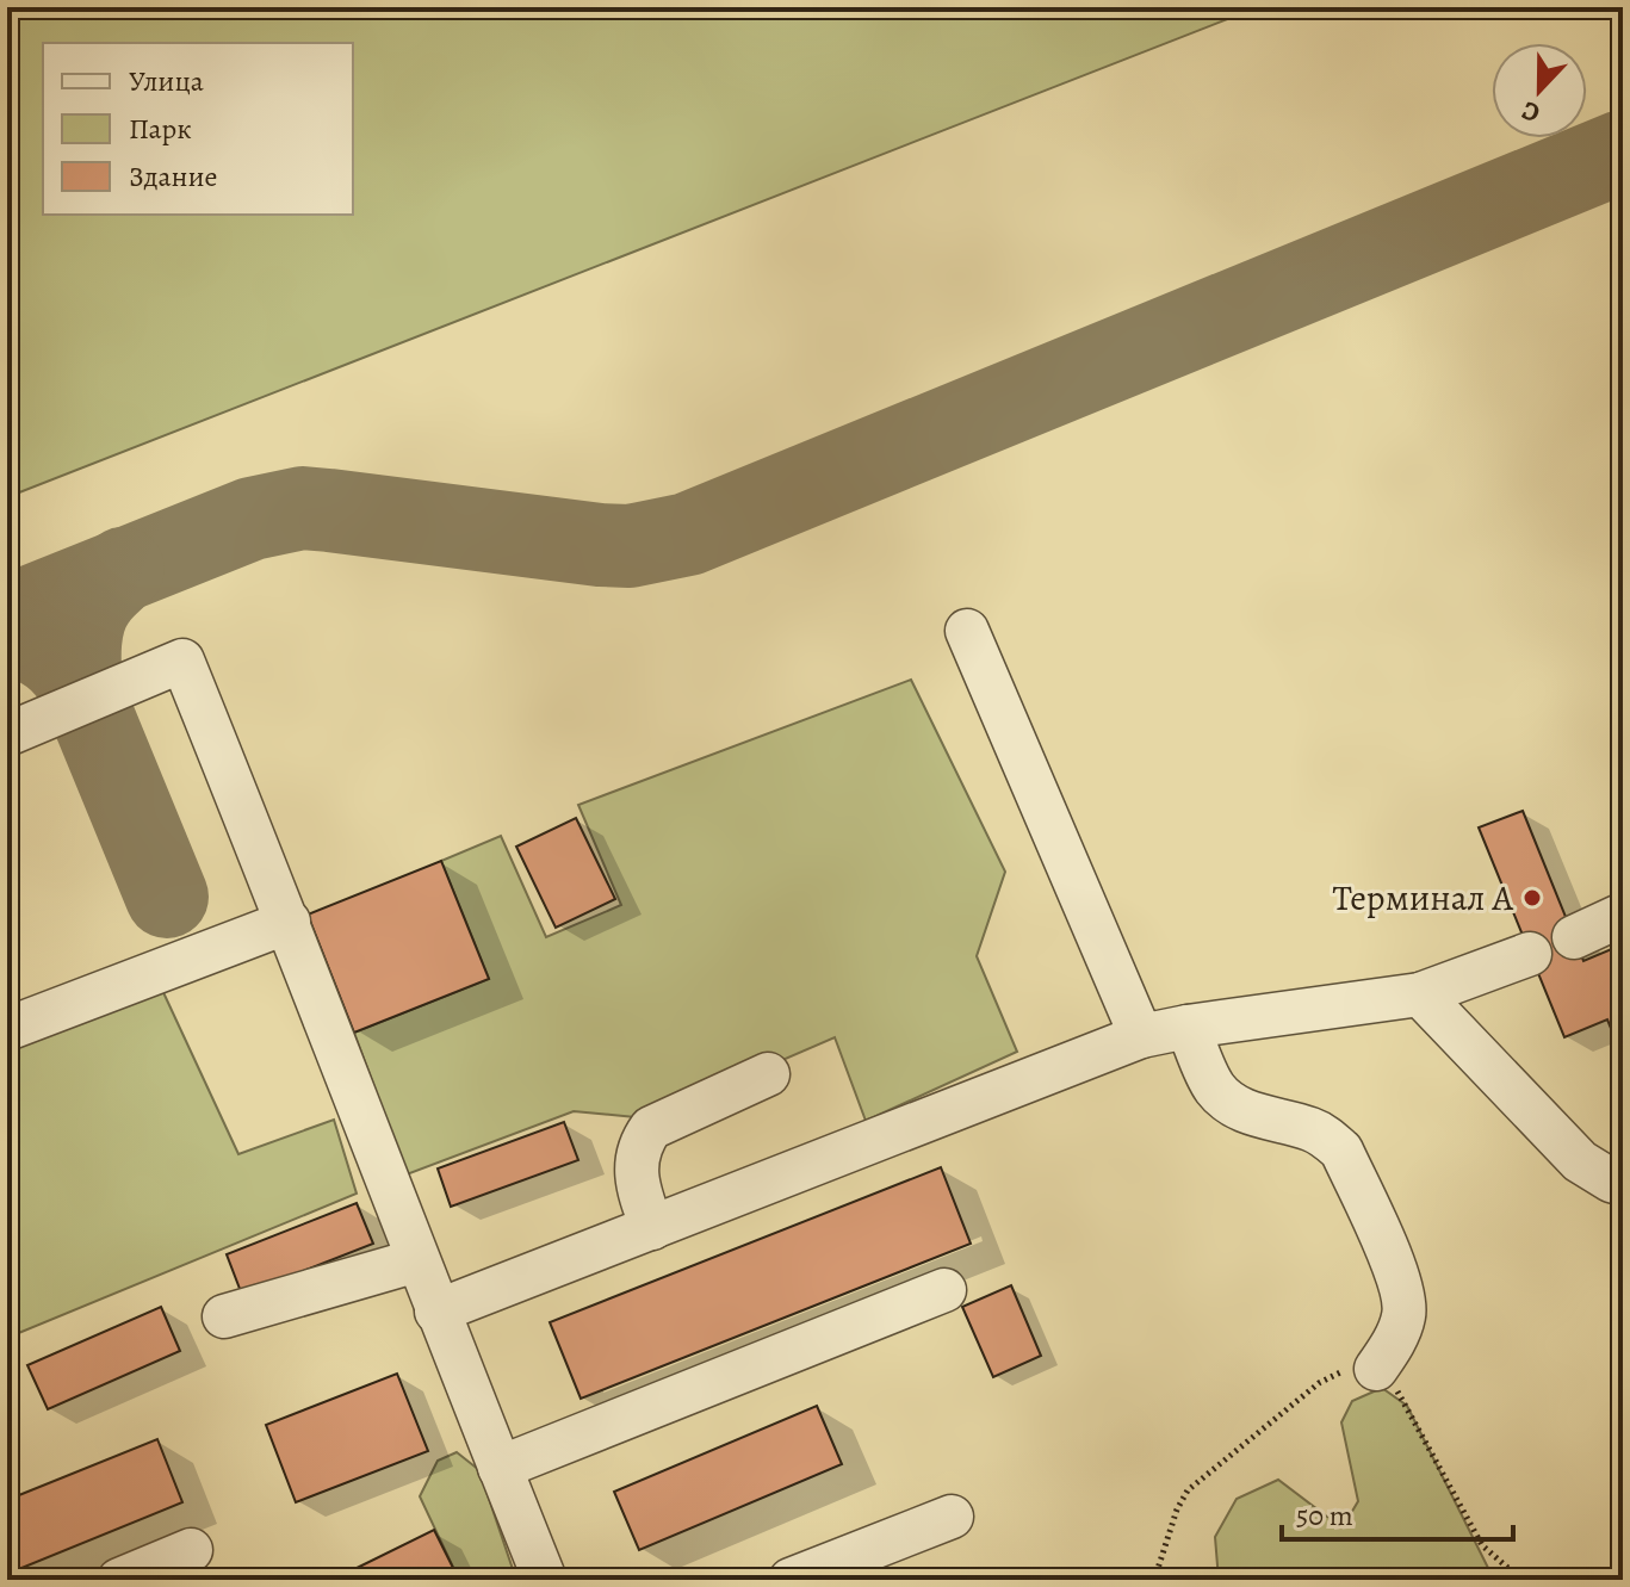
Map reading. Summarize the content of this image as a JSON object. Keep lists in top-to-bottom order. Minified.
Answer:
{"places":["Терминал А"],"legend":["Улица","Парк","Здание"],"scale_bar":"50 m","north":"bottom"}
